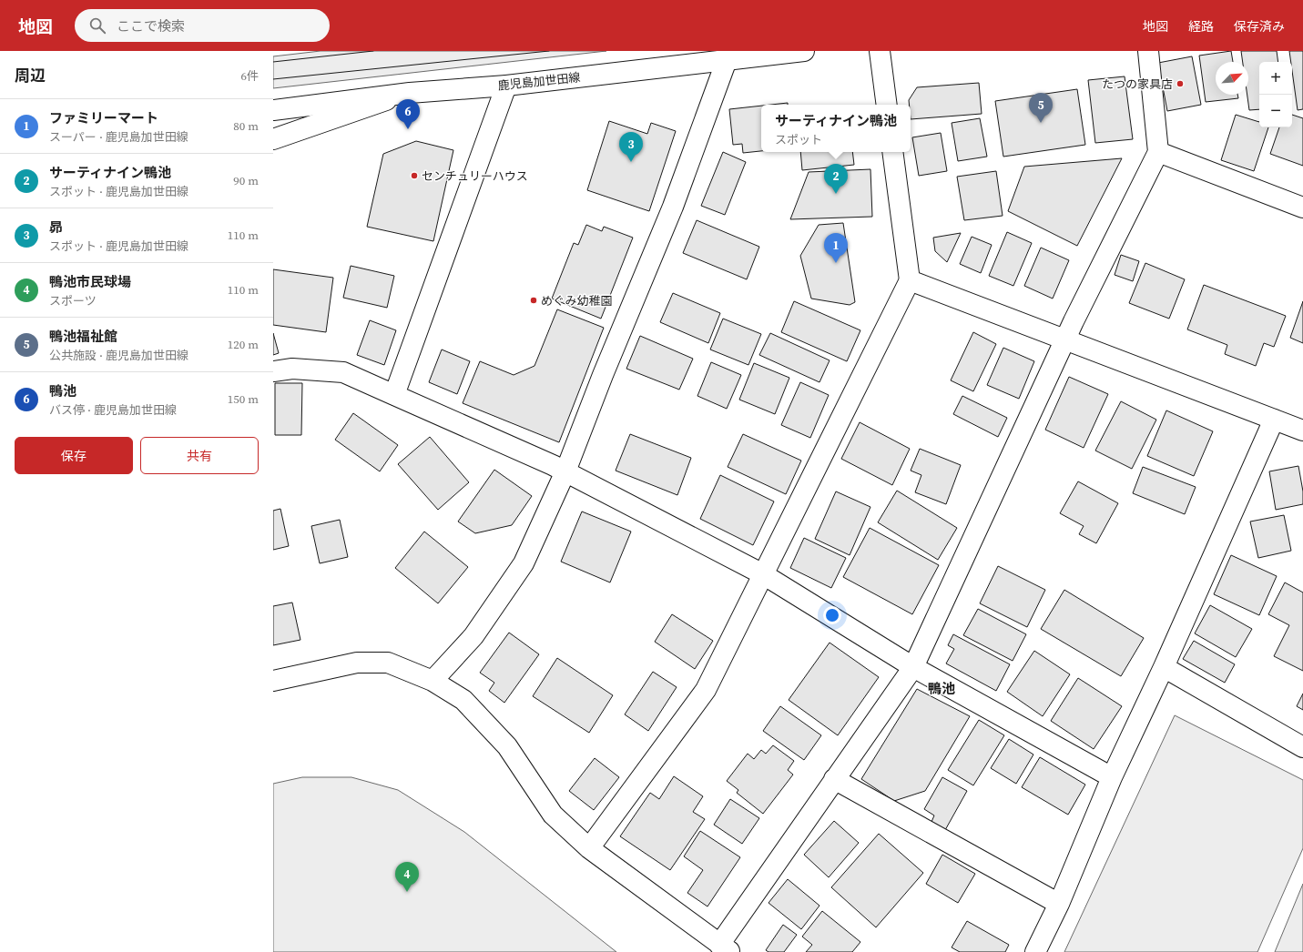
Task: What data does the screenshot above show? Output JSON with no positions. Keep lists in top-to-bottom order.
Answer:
{
  "streets": {
    "street": ["鹿児島加世田線"]
  },
  "districts": ["鴨池"],
  "places": ["たつの家具店", "センチュリーハウス", "めぐみ幼稚園"],
  "north": "top right",
  "page": {
    "header": "地図",
    "search": "ここで検索",
    "nav": ["地図", "経路", "保存済み"],
    "heading": ["周辺", "6件"],
    "map_buttons": ["+", "−"],
    "pins": [
      "5",
      "6",
      "3",
      "2",
      "1",
      "4"
    ],
    "list": [
      {
        "mark": "1",
        "name": "ファミリーマート",
        "note": "スーパー · 鹿児島加世田線",
        "value": "80 m"
      },
      {
        "mark": "2",
        "name": "サーティナイン鴨池",
        "note": "スポット · 鹿児島加世田線",
        "value": "90 m"
      },
      {
        "mark": "3",
        "name": "昴",
        "note": "スポット · 鹿児島加世田線",
        "value": "110 m"
      },
      {
        "mark": "4",
        "name": "鴨池市民球場",
        "note": "スポーツ",
        "value": "110 m"
      },
      {
        "mark": "5",
        "name": "鴨池福祉館",
        "note": "公共施設 · 鹿児島加世田線",
        "value": "120 m"
      },
      {
        "mark": "6",
        "name": "鴨池",
        "note": "バス停 · 鹿児島加世田線",
        "value": "150 m"
      }
    ],
    "popup": ["サーティナイン鴨池", "スポット"],
    "buttons": ["保存", "共有"]
  }
}
